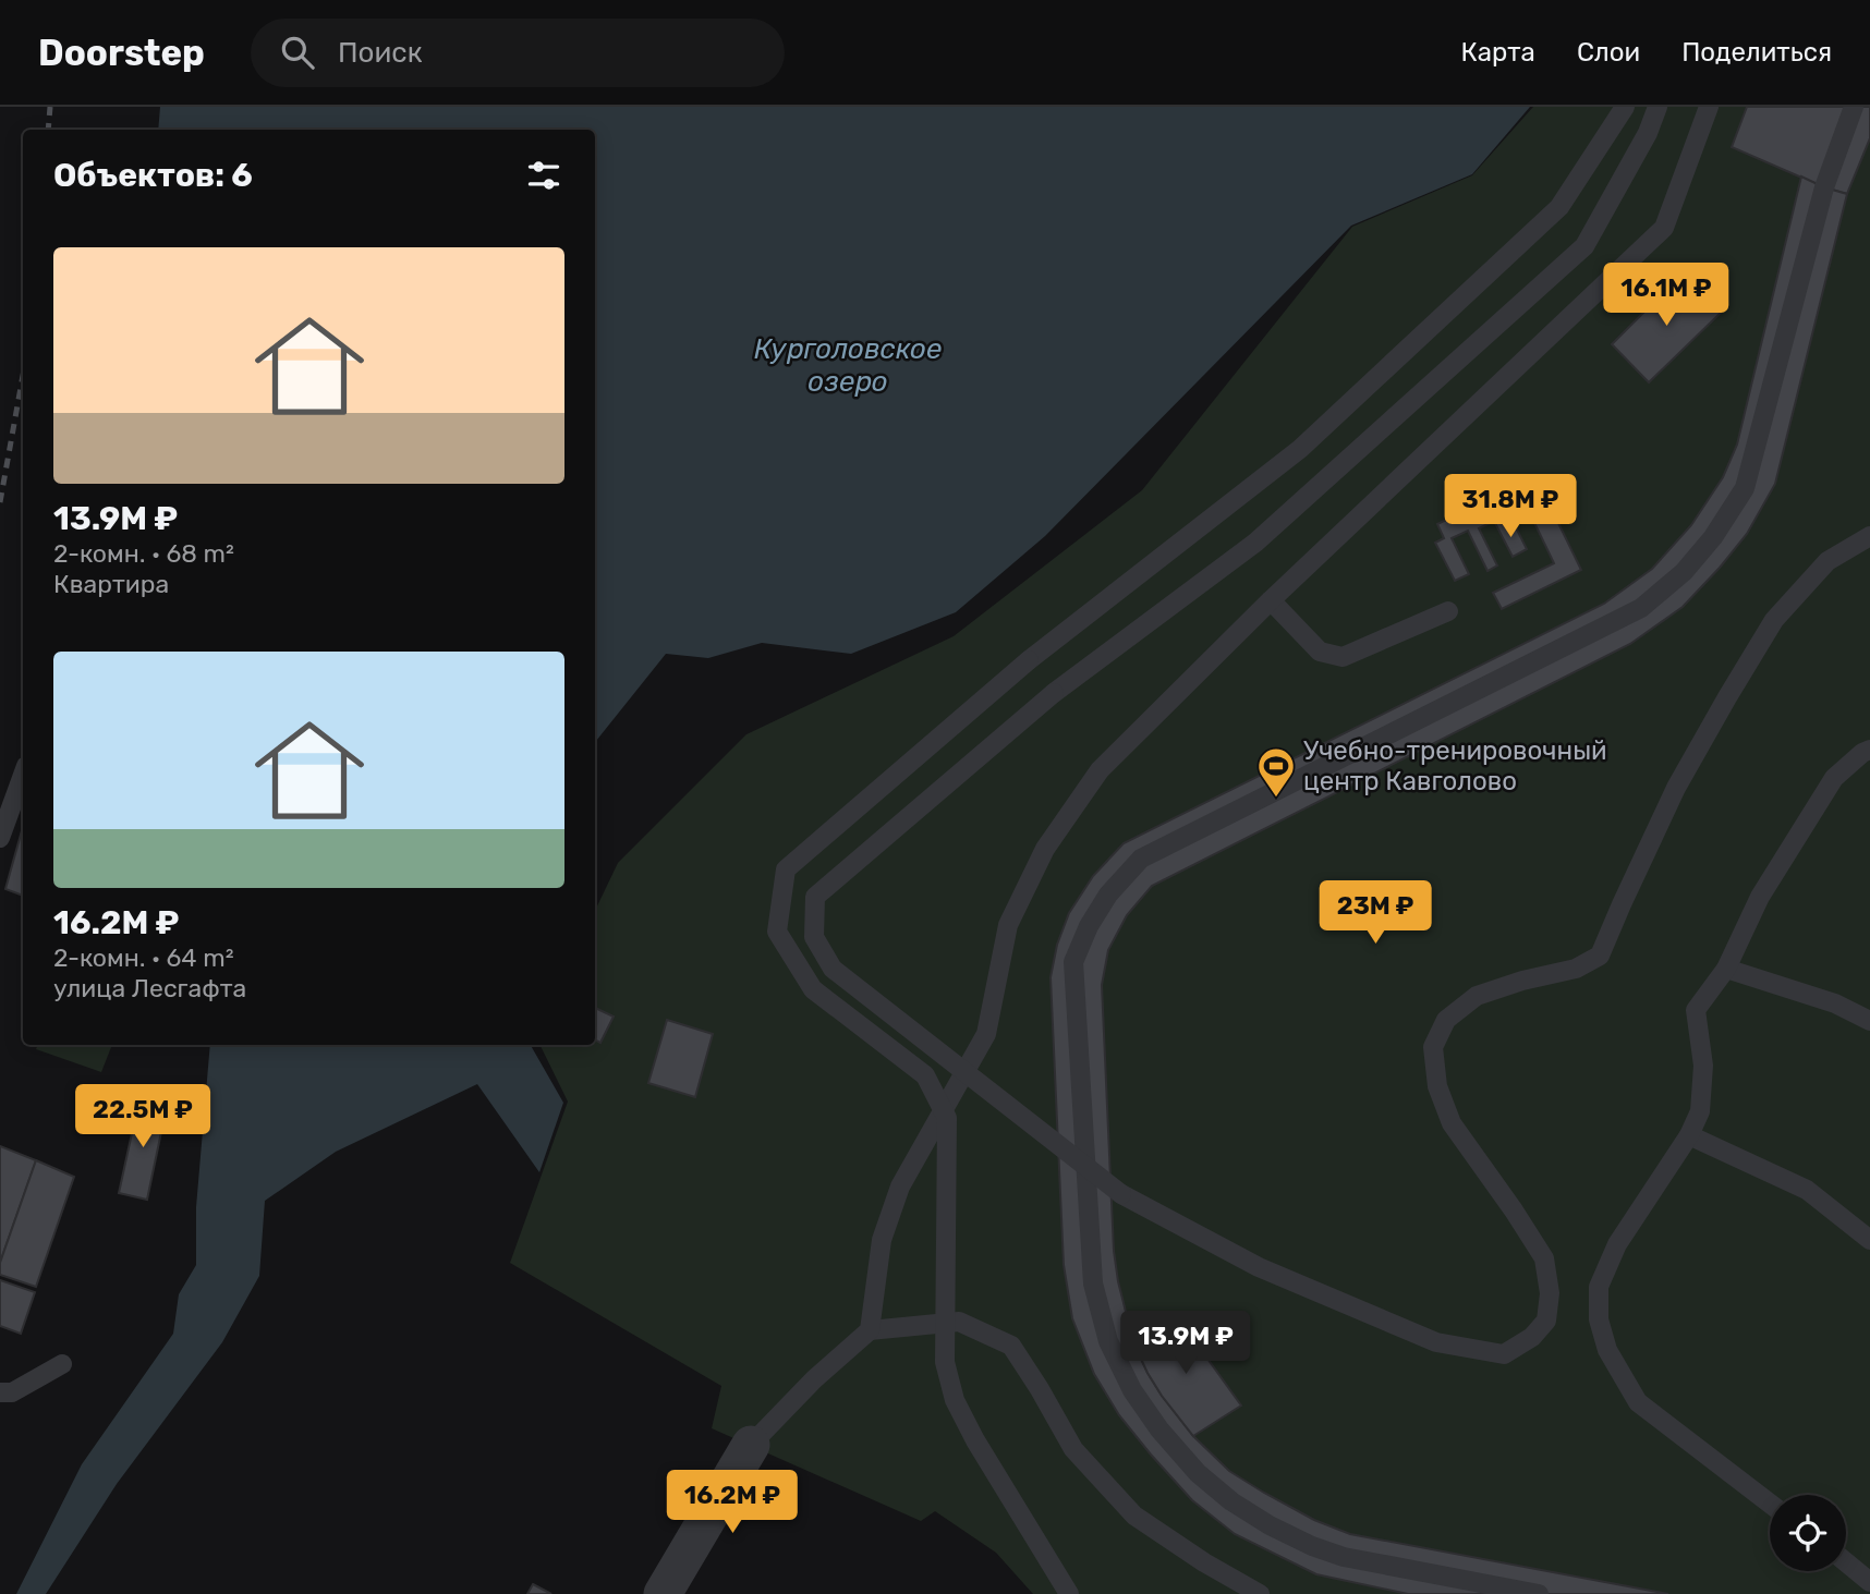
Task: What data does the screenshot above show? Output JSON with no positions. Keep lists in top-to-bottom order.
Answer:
{
  "water": ["Курголовское озеро"],
  "places": {
    "sports": ["Учебно-тренировочный центр Кавголово"]
  },
  "page": {
    "header": "Doorstep",
    "search": "Поиск",
    "nav": ["Карта", "Слои", "Поделиться"],
    "heading": "Объектов: 6",
    "list": [
      {
        "name": "13.9M ₽",
        "note": "2-комн. · 68 m² · Квартира"
      },
      {
        "name": "16.2M ₽",
        "note": "2-комн. · 64 m² · улица Лесгафта"
      }
    ],
    "price": [
      "16.1M ₽",
      "31.8M ₽",
      "23M ₽",
      "22.5M ₽",
      "13.9M ₽",
      "16.2M ₽"
    ]
  }
}
